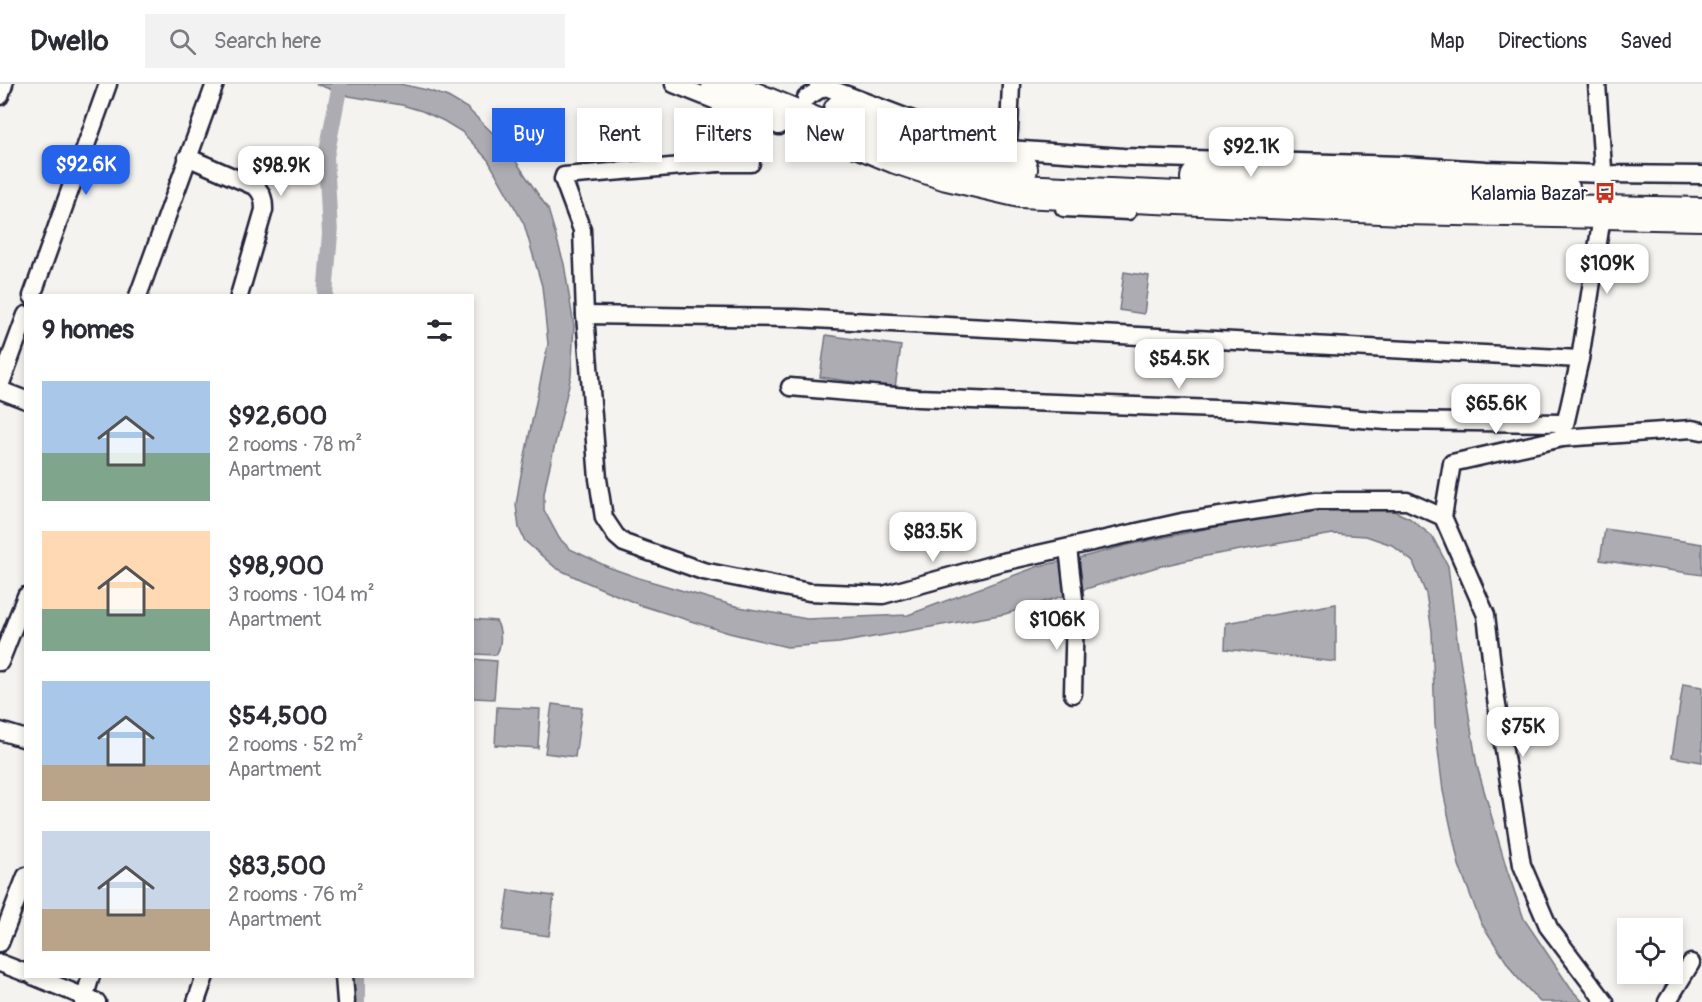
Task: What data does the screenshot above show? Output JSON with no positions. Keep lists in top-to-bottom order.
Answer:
{
  "places": {
    "bus stop": ["Kalamia Bazar"]
  },
  "page": {
    "header": "Dwello",
    "search": "Search here",
    "nav": ["Map", "Directions", "Saved"],
    "chip": [
      "Buy",
      "Rent",
      "Filters",
      "New",
      "Apartment"
    ],
    "price": [
      "$92.1K",
      "$92.6K",
      "$98.9K",
      "$109K",
      "$54.5K",
      "$65.6K",
      "$83.5K",
      "$106K",
      "$75K"
    ],
    "heading": "9 homes",
    "list": [
      {
        "name": "$92,600",
        "note": "2 rooms · 78 m² · Apartment"
      },
      {
        "name": "$98,900",
        "note": "3 rooms · 104 m² · Apartment"
      },
      {
        "name": "$54,500",
        "note": "2 rooms · 52 m² · Apartment"
      },
      {
        "name": "$83,500",
        "note": "2 rooms · 76 m² · Apartment"
      }
    ]
  }
}
